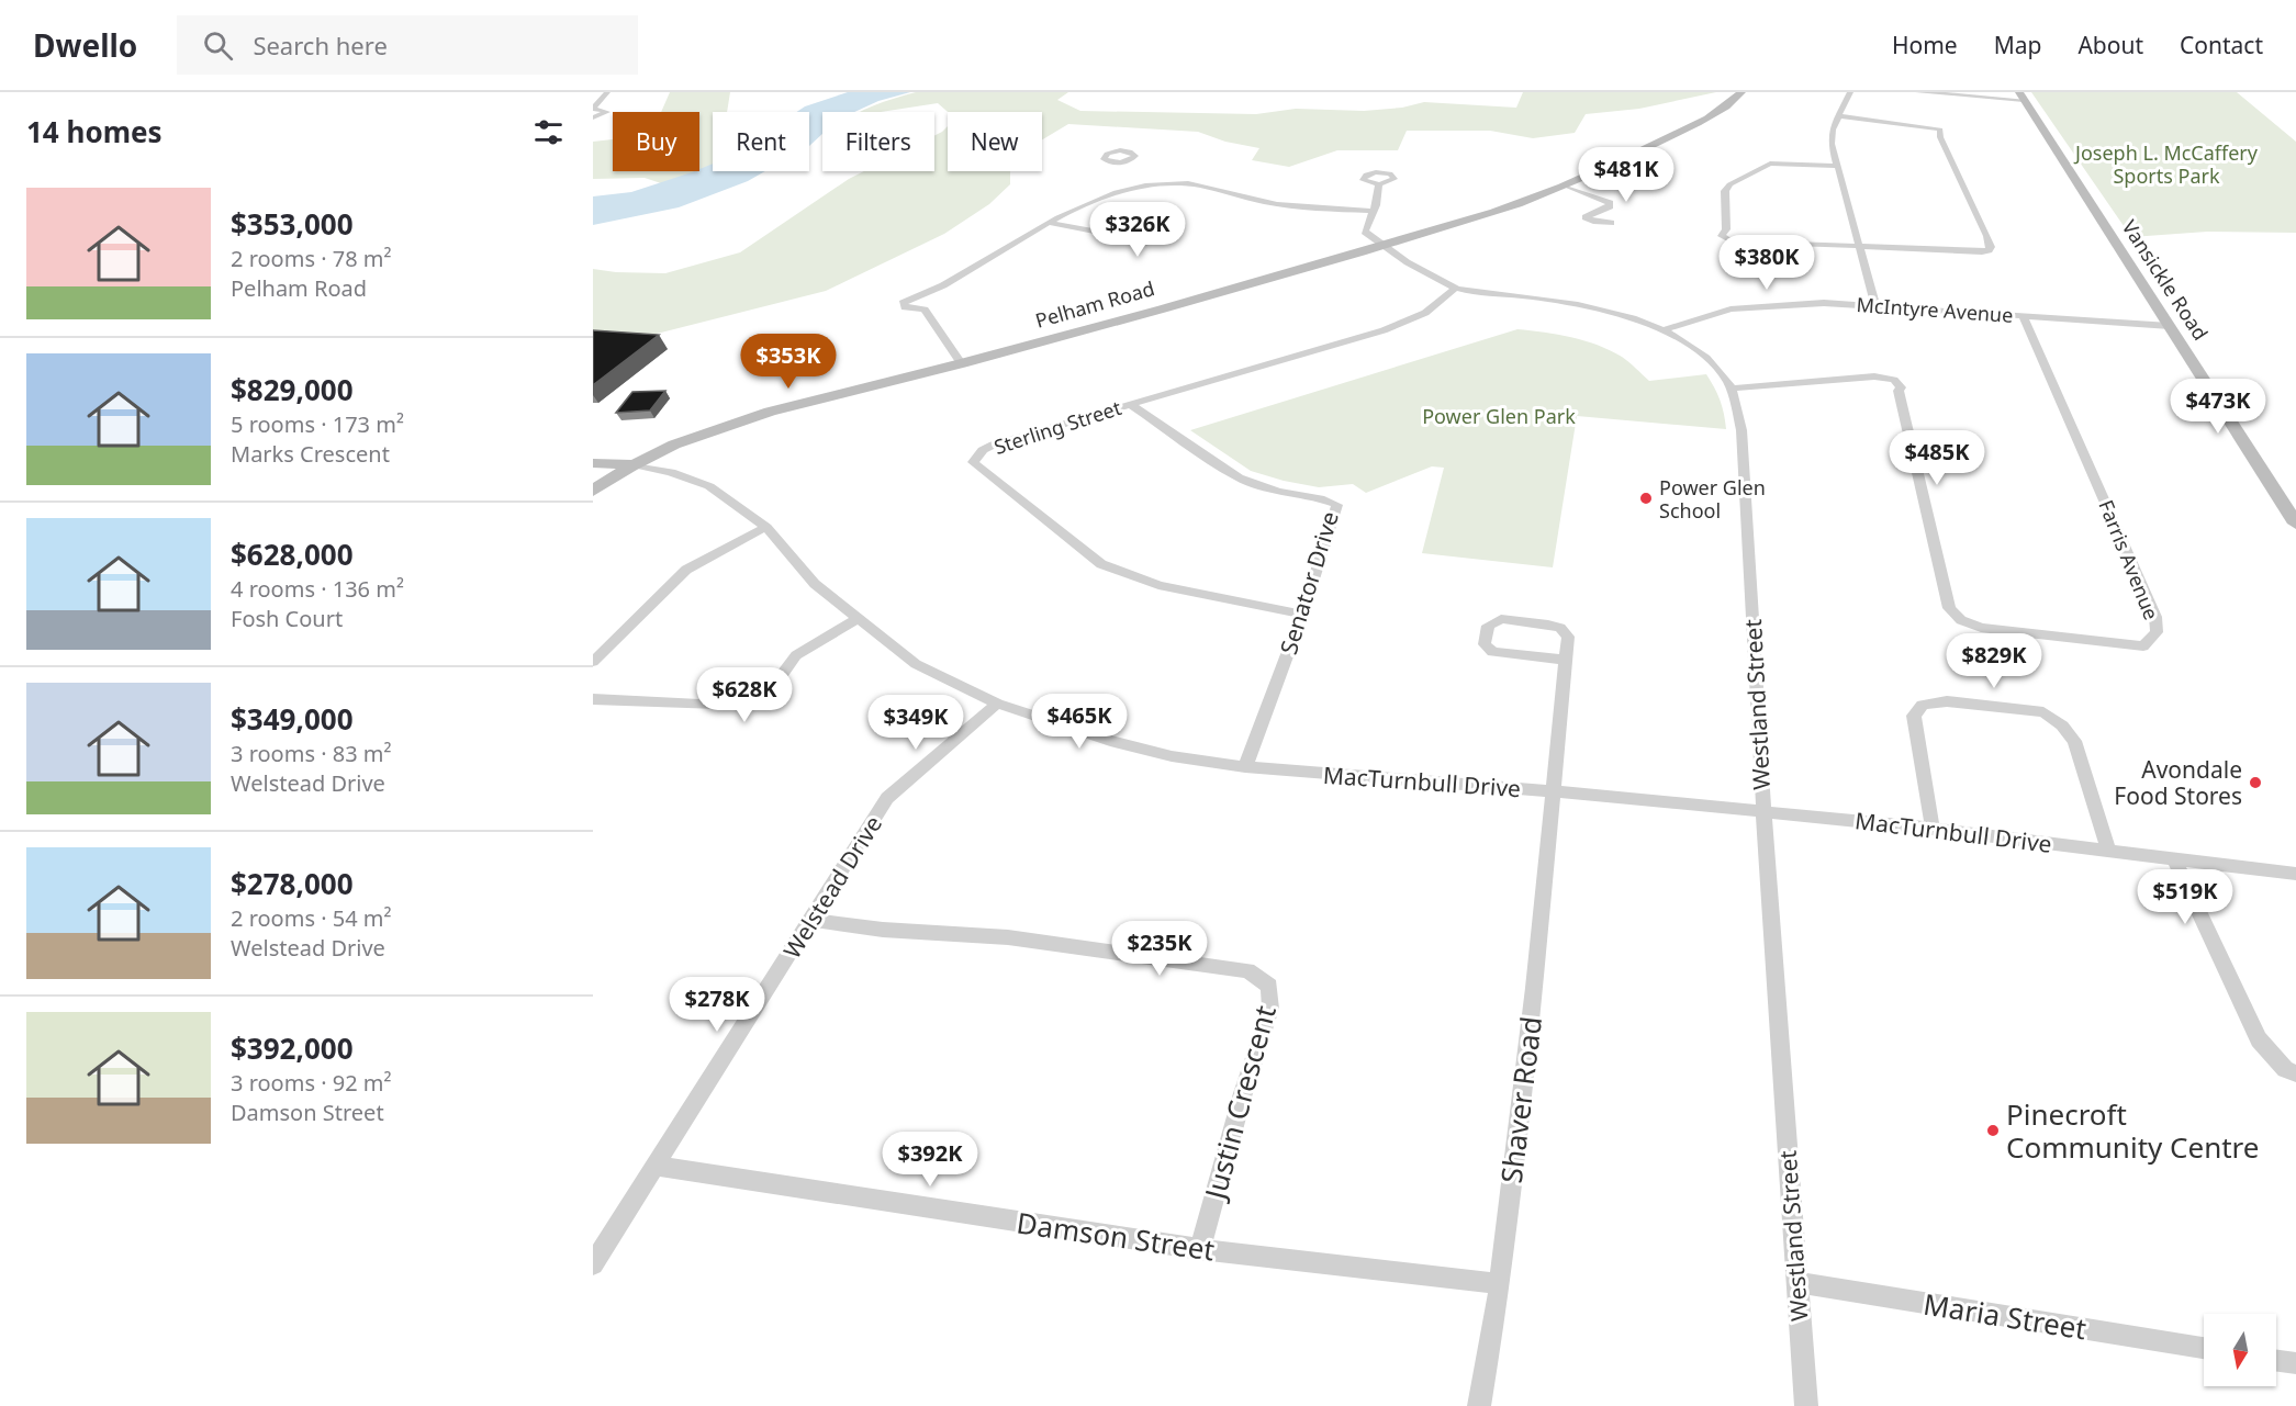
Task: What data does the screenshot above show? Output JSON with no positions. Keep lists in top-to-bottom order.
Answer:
{
  "streets": {
    "main road": ["Vansickle Road", "Pelham Road"],
    "street": [
      "McIntyre Avenue",
      "Sterling Street",
      "Farris Avenue",
      "Senator Drive",
      "Westland Street",
      "MacTurnbull Drive",
      "Welstead Drive",
      "Shaver Road",
      "Justin Crescent",
      "Damson Street",
      "Maria Street"
    ]
  },
  "crossings": [
    ["Vansickle Road", "McIntyre Avenue"],
    ["Pelham Road", "Westland Street"],
    ["Pelham Road", "MacTurnbull Drive"],
    ["McIntyre Avenue", "Farris Avenue"],
    ["McIntyre Avenue", "Westland Street"],
    ["Sterling Street", "Senator Drive"],
    ["Sterling Street", "Westland Street"],
    ["Farris Avenue", "Westland Street"],
    ["Senator Drive", "MacTurnbull Drive"],
    ["Westland Street", "MacTurnbull Drive"],
    ["Westland Street", "Maria Street"],
    ["MacTurnbull Drive", "Welstead Drive"],
    ["MacTurnbull Drive", "Shaver Road"],
    ["Welstead Drive", "Justin Crescent"],
    ["Welstead Drive", "Damson Street"],
    ["Shaver Road", "Damson Street"],
    ["Justin Crescent", "Damson Street"]
  ],
  "parks": ["Joseph L. McCaffery Sports Park", "Power Glen Park"],
  "places": ["Power Glen School", "Avondale Food Stores", "Pinecroft Community Centre"],
  "north": "bottom",
  "page": {
    "header": "Dwello",
    "search": "Search here",
    "nav": [
      "Home",
      "Map",
      "About",
      "Contact"
    ],
    "heading": "14 homes",
    "chip": [
      "Buy",
      "Rent",
      "Filters",
      "New"
    ],
    "price": [
      "$481K",
      "$326K",
      "$380K",
      "$353K",
      "$473K",
      "$485K",
      "$829K",
      "$628K",
      "$465K",
      "$349K",
      "$519K",
      "$235K",
      "$278K",
      "$392K"
    ],
    "list": [
      {
        "name": "$353,000",
        "note": "2 rooms · 78 m² · Pelham Road"
      },
      {
        "name": "$829,000",
        "note": "5 rooms · 173 m² · Marks Crescent"
      },
      {
        "name": "$628,000",
        "note": "4 rooms · 136 m² · Fosh Court"
      },
      {
        "name": "$349,000",
        "note": "3 rooms · 83 m² · Welstead Drive"
      },
      {
        "name": "$278,000",
        "note": "2 rooms · 54 m² · Welstead Drive"
      },
      {
        "name": "$392,000",
        "note": "3 rooms · 92 m² · Damson Street"
      }
    ]
  }
}
